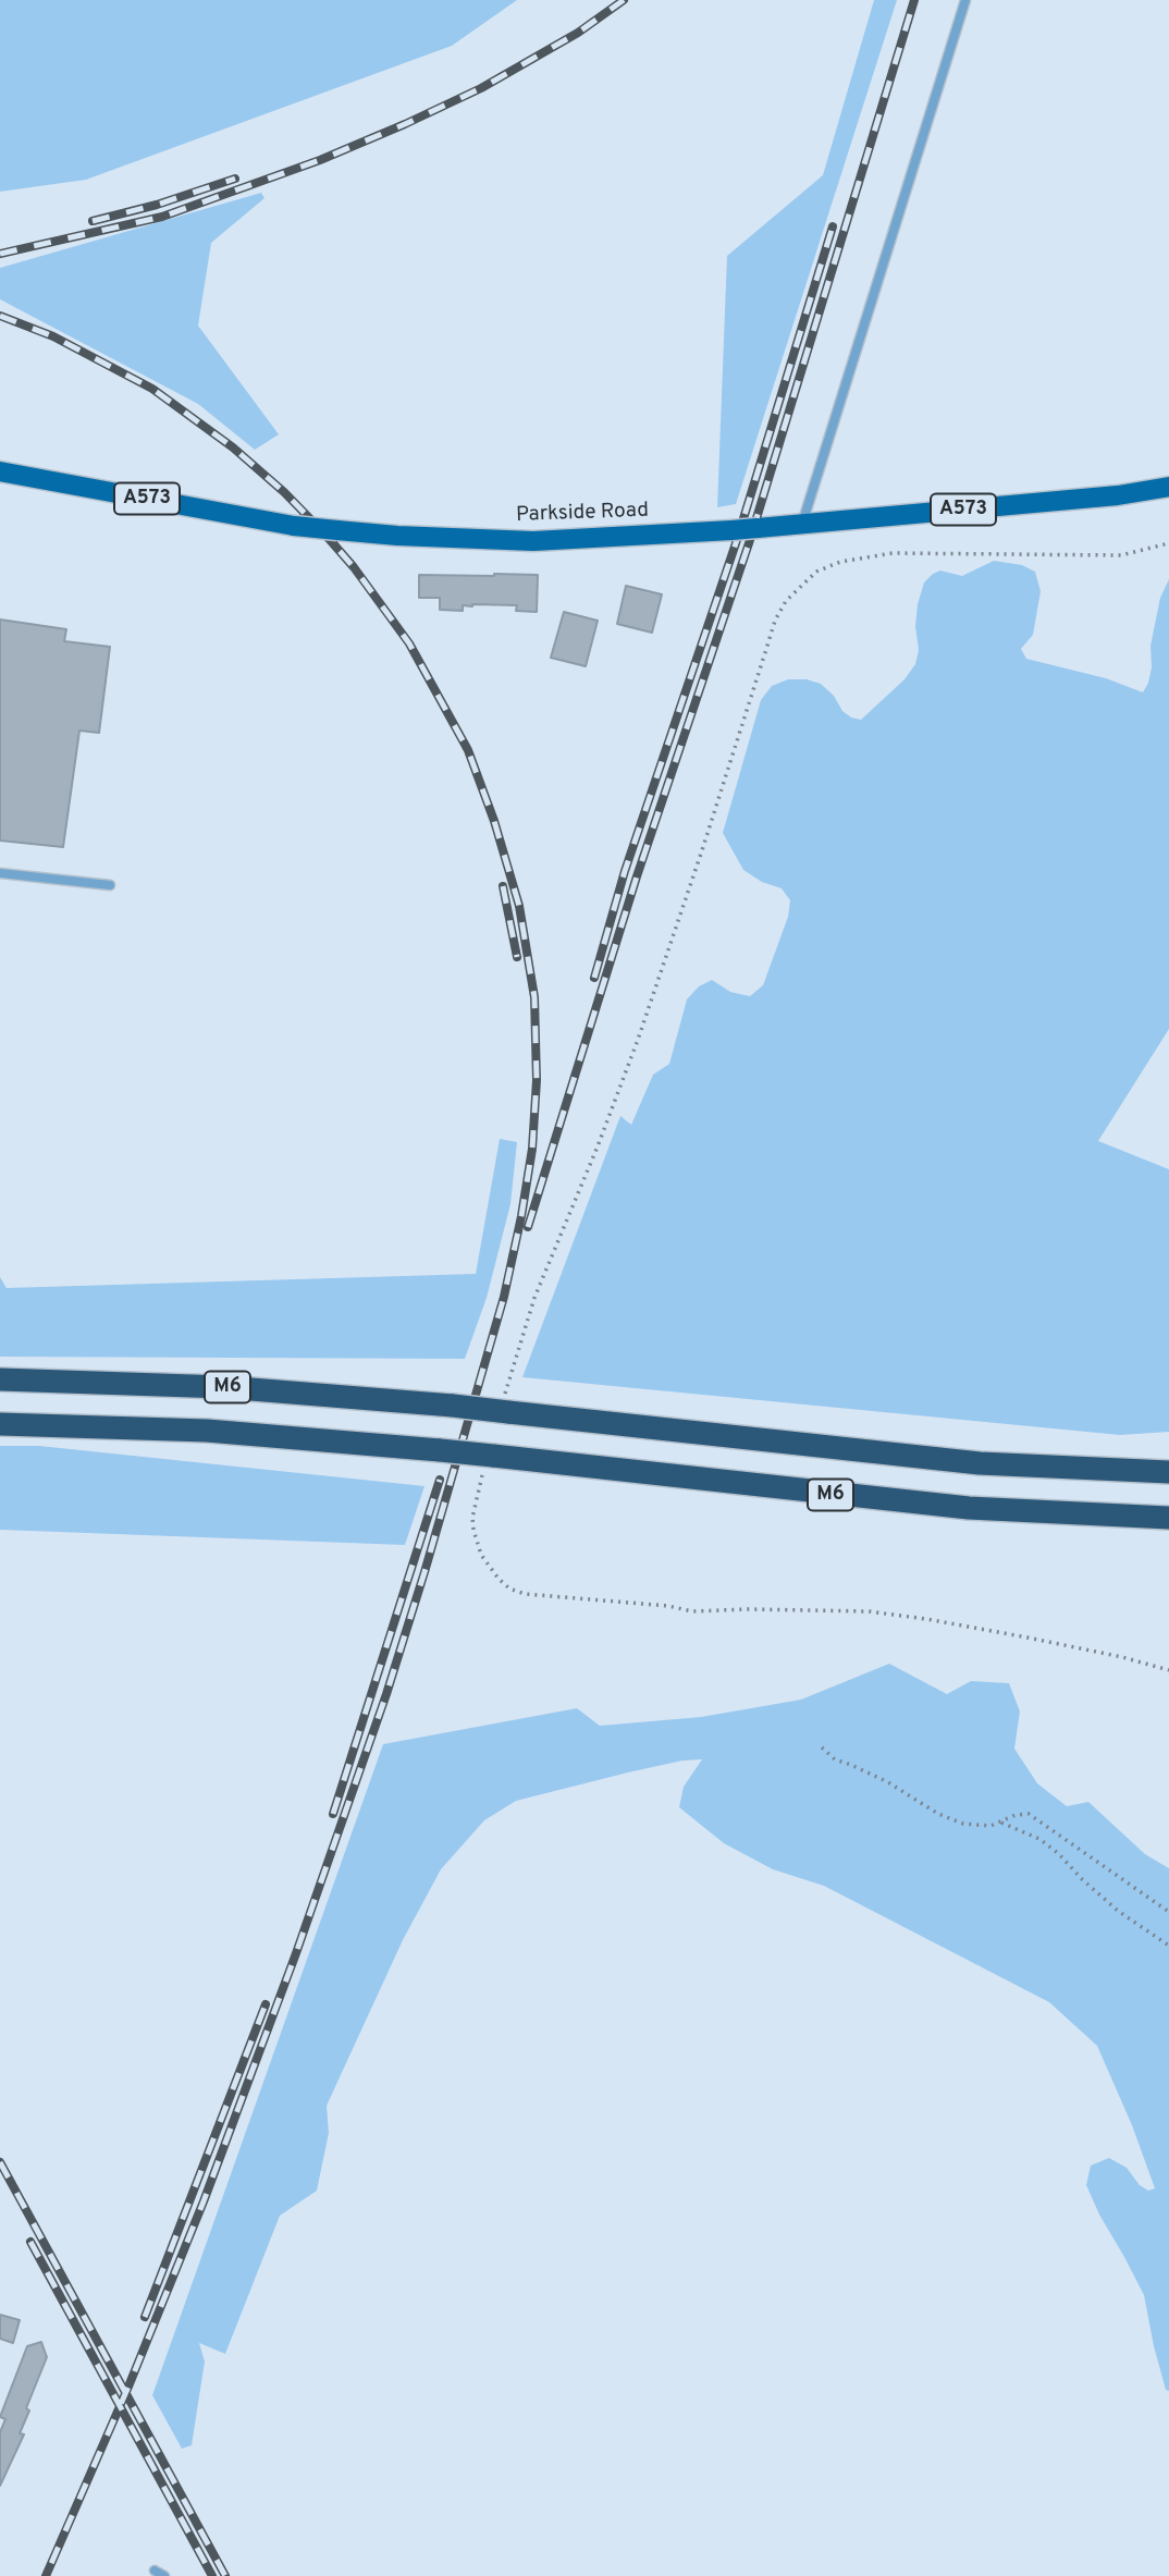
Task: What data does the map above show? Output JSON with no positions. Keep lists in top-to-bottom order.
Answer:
{
  "streets": {
    "highway": ["M6"],
    "main road": ["A573", "Parkside Road"]
  }
}
